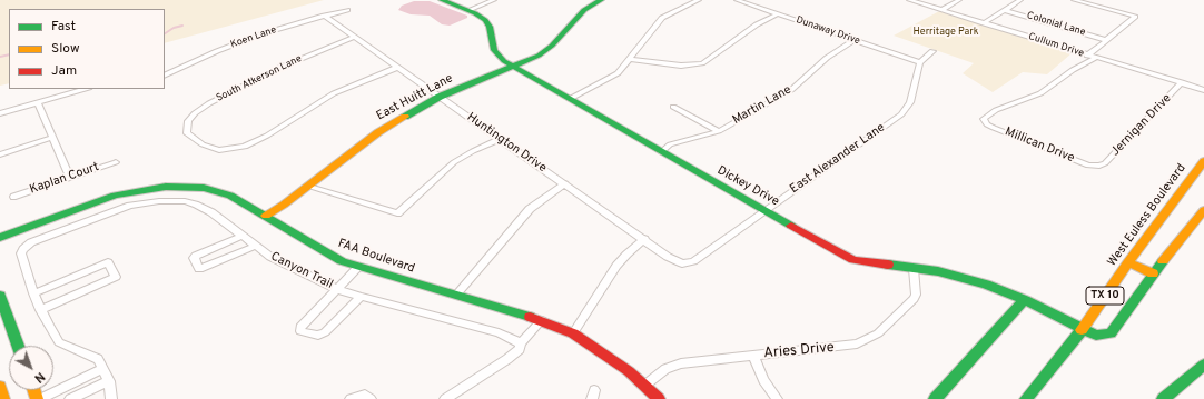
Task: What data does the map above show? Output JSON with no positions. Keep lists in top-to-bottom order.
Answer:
{
  "streets": {
    "main road": [
      "East Huitt Lane",
      "Dickey Drive",
      "West Euless Boulevard",
      "FAA Boulevard",
      "TX 10"
    ],
    "street": [
      "Colonial Lane",
      "Dunaway Drive",
      "Koen Lane",
      "Cullum Drive",
      "South Atkerson Lane",
      "Martin Lane",
      "Jernigan Drive",
      "Huntington Drive",
      "Millican Drive",
      "East Alexander Lane",
      "Kaplan Court",
      "Canyon Trail",
      "Aries Drive"
    ]
  },
  "crossings": [
    ["Dunaway Drive", "Martin Lane"],
    ["Dunaway Drive", "East Alexander Lane"],
    ["Koen Lane", "Huntington Drive"],
    ["Cullum Drive", "Jernigan Drive"],
    ["Cullum Drive", "Millican Drive"],
    ["South Atkerson Lane", "Huntington Drive"],
    ["East Huitt Lane", "Huntington Drive"],
    ["East Huitt Lane", "Dickey Drive"],
    ["East Huitt Lane", "FAA Boulevard"],
    ["Martin Lane", "Dickey Drive"],
    ["Jernigan Drive", "Millican Drive"],
    ["Huntington Drive", "East Alexander Lane"],
    ["East Alexander Lane", "Dickey Drive"],
    ["Dickey Drive", "West Euless Boulevard"],
    ["Dickey Drive", "Aries Drive"],
    ["FAA Boulevard", "Aries Drive"]
  ],
  "parks": ["Herritage Park"],
  "legend": ["Fast", "Slow", "Jam"],
  "north": "bottom right"
}
